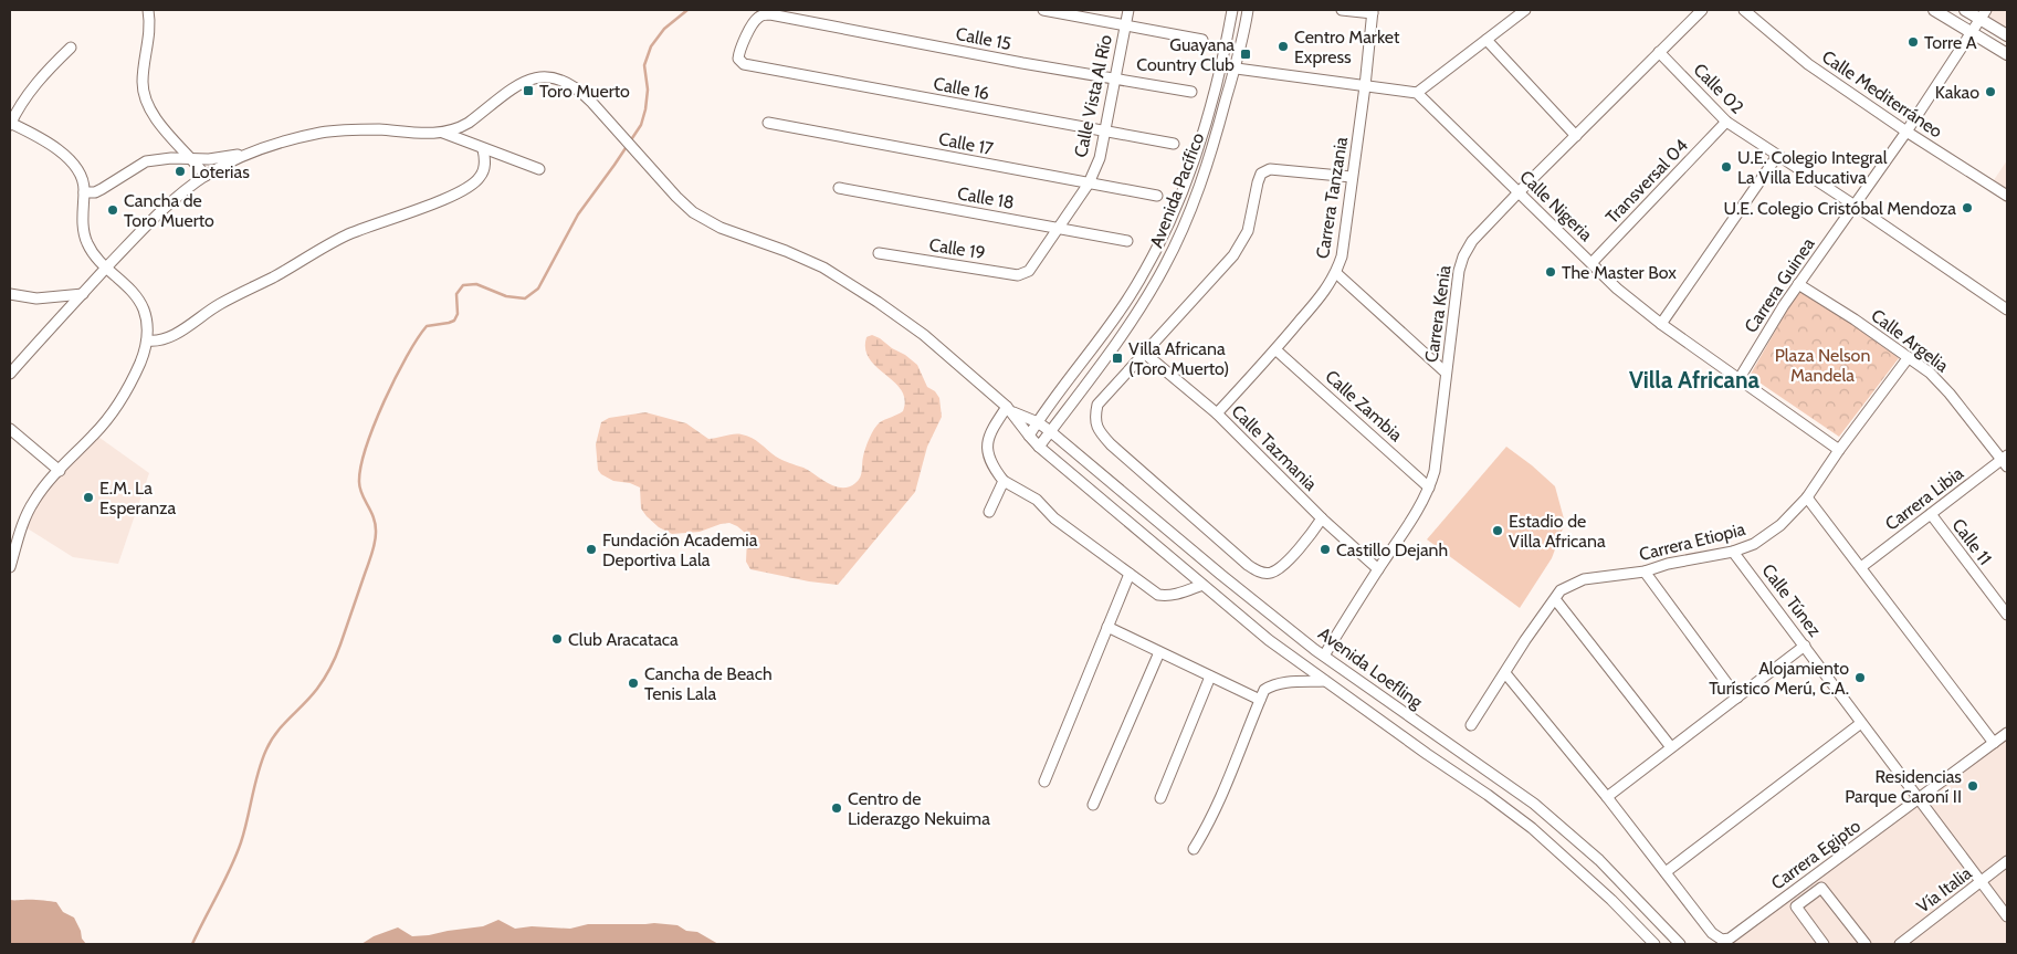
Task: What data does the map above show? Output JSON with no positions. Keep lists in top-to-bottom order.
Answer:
{
  "streets": {
    "street": [
      "Calle 15",
      "Calle 16",
      "Calle 02",
      "Calle Mediterráneo",
      "Calle Vista Al Río",
      "Calle 17",
      "Transversal 04",
      "Avenida Pacífico",
      "Calle 18",
      "Carrera Tanzania",
      "Calle Nigeria",
      "Calle 19",
      "Carrera Guinea",
      "Carrera Kenia",
      "Calle Argelia",
      "Calle Zambia",
      "Calle Tazmania",
      "Carrera Libia",
      "Carrera Etiopia",
      "Calle 11",
      "Calle Túnez",
      "Avenida Loefling",
      "Carrera Egipto",
      "Vía Italia"
    ]
  },
  "crossings": [
    ["Calle 15", "Calle 16"],
    ["Calle 15", "Calle Vista Al Río"],
    ["Calle 16", "Calle Vista Al Río"],
    ["Calle 02", "Transversal 04"],
    ["Calle 02", "Carrera Guinea"],
    ["Calle 02", "Carrera Kenia"],
    ["Calle Mediterráneo", "Carrera Guinea"],
    ["Calle Vista Al Río", "Calle 17"],
    ["Calle Vista Al Río", "Calle 18"],
    ["Calle Vista Al Río", "Calle 19"],
    ["Transversal 04", "Calle Nigeria"],
    ["Avenida Pacífico", "Avenida Loefling"],
    ["Carrera Tanzania", "Calle Zambia"],
    ["Carrera Tanzania", "Calle Tazmania"],
    ["Calle Nigeria", "Carrera Guinea"],
    ["Calle Nigeria", "Carrera Kenia"],
    ["Calle Nigeria", "Carrera Etiopia"],
    ["Carrera Guinea", "Calle Argelia"],
    ["Carrera Kenia", "Calle Zambia"],
    ["Carrera Kenia", "Calle Tazmania"],
    ["Carrera Kenia", "Avenida Loefling"],
    ["Calle Argelia", "Carrera Libia"],
    ["Calle Argelia", "Carrera Etiopia"],
    ["Carrera Libia", "Calle 11"],
    ["Carrera Etiopia", "Calle Túnez"],
    ["Calle Túnez", "Carrera Egipto"],
    ["Calle Túnez", "Vía Italia"]
  ],
  "districts": ["Villa Africana"],
  "parks": ["Plaza Nelson Mandela"],
  "places": {
    "other": [
      "Torre A",
      "Centro Market Express",
      "Kakao",
      "U.E. Colegio Integral La Villa Educativa",
      "Loterias",
      "U.E. Colegio Cristóbal Mendoza",
      "Cancha de Toro Muerto",
      "The Master Box",
      "E.M. La Esperanza",
      "Estadio de Villa Africana",
      "Fundación Academia Deportiva Lala",
      "Castillo Dejanh",
      "Club Aracataca",
      "Alojamiento Turístico Merú, C.A.",
      "Cancha de Beach Tenis Lala",
      "Residencias Parque Caroní II",
      "Centro de Liderazgo Nekuima"
    ],
    "transit": ["Guayana Country Club", "Toro Muerto", "Villa Africana (Toro Muerto)"]
  }
}
